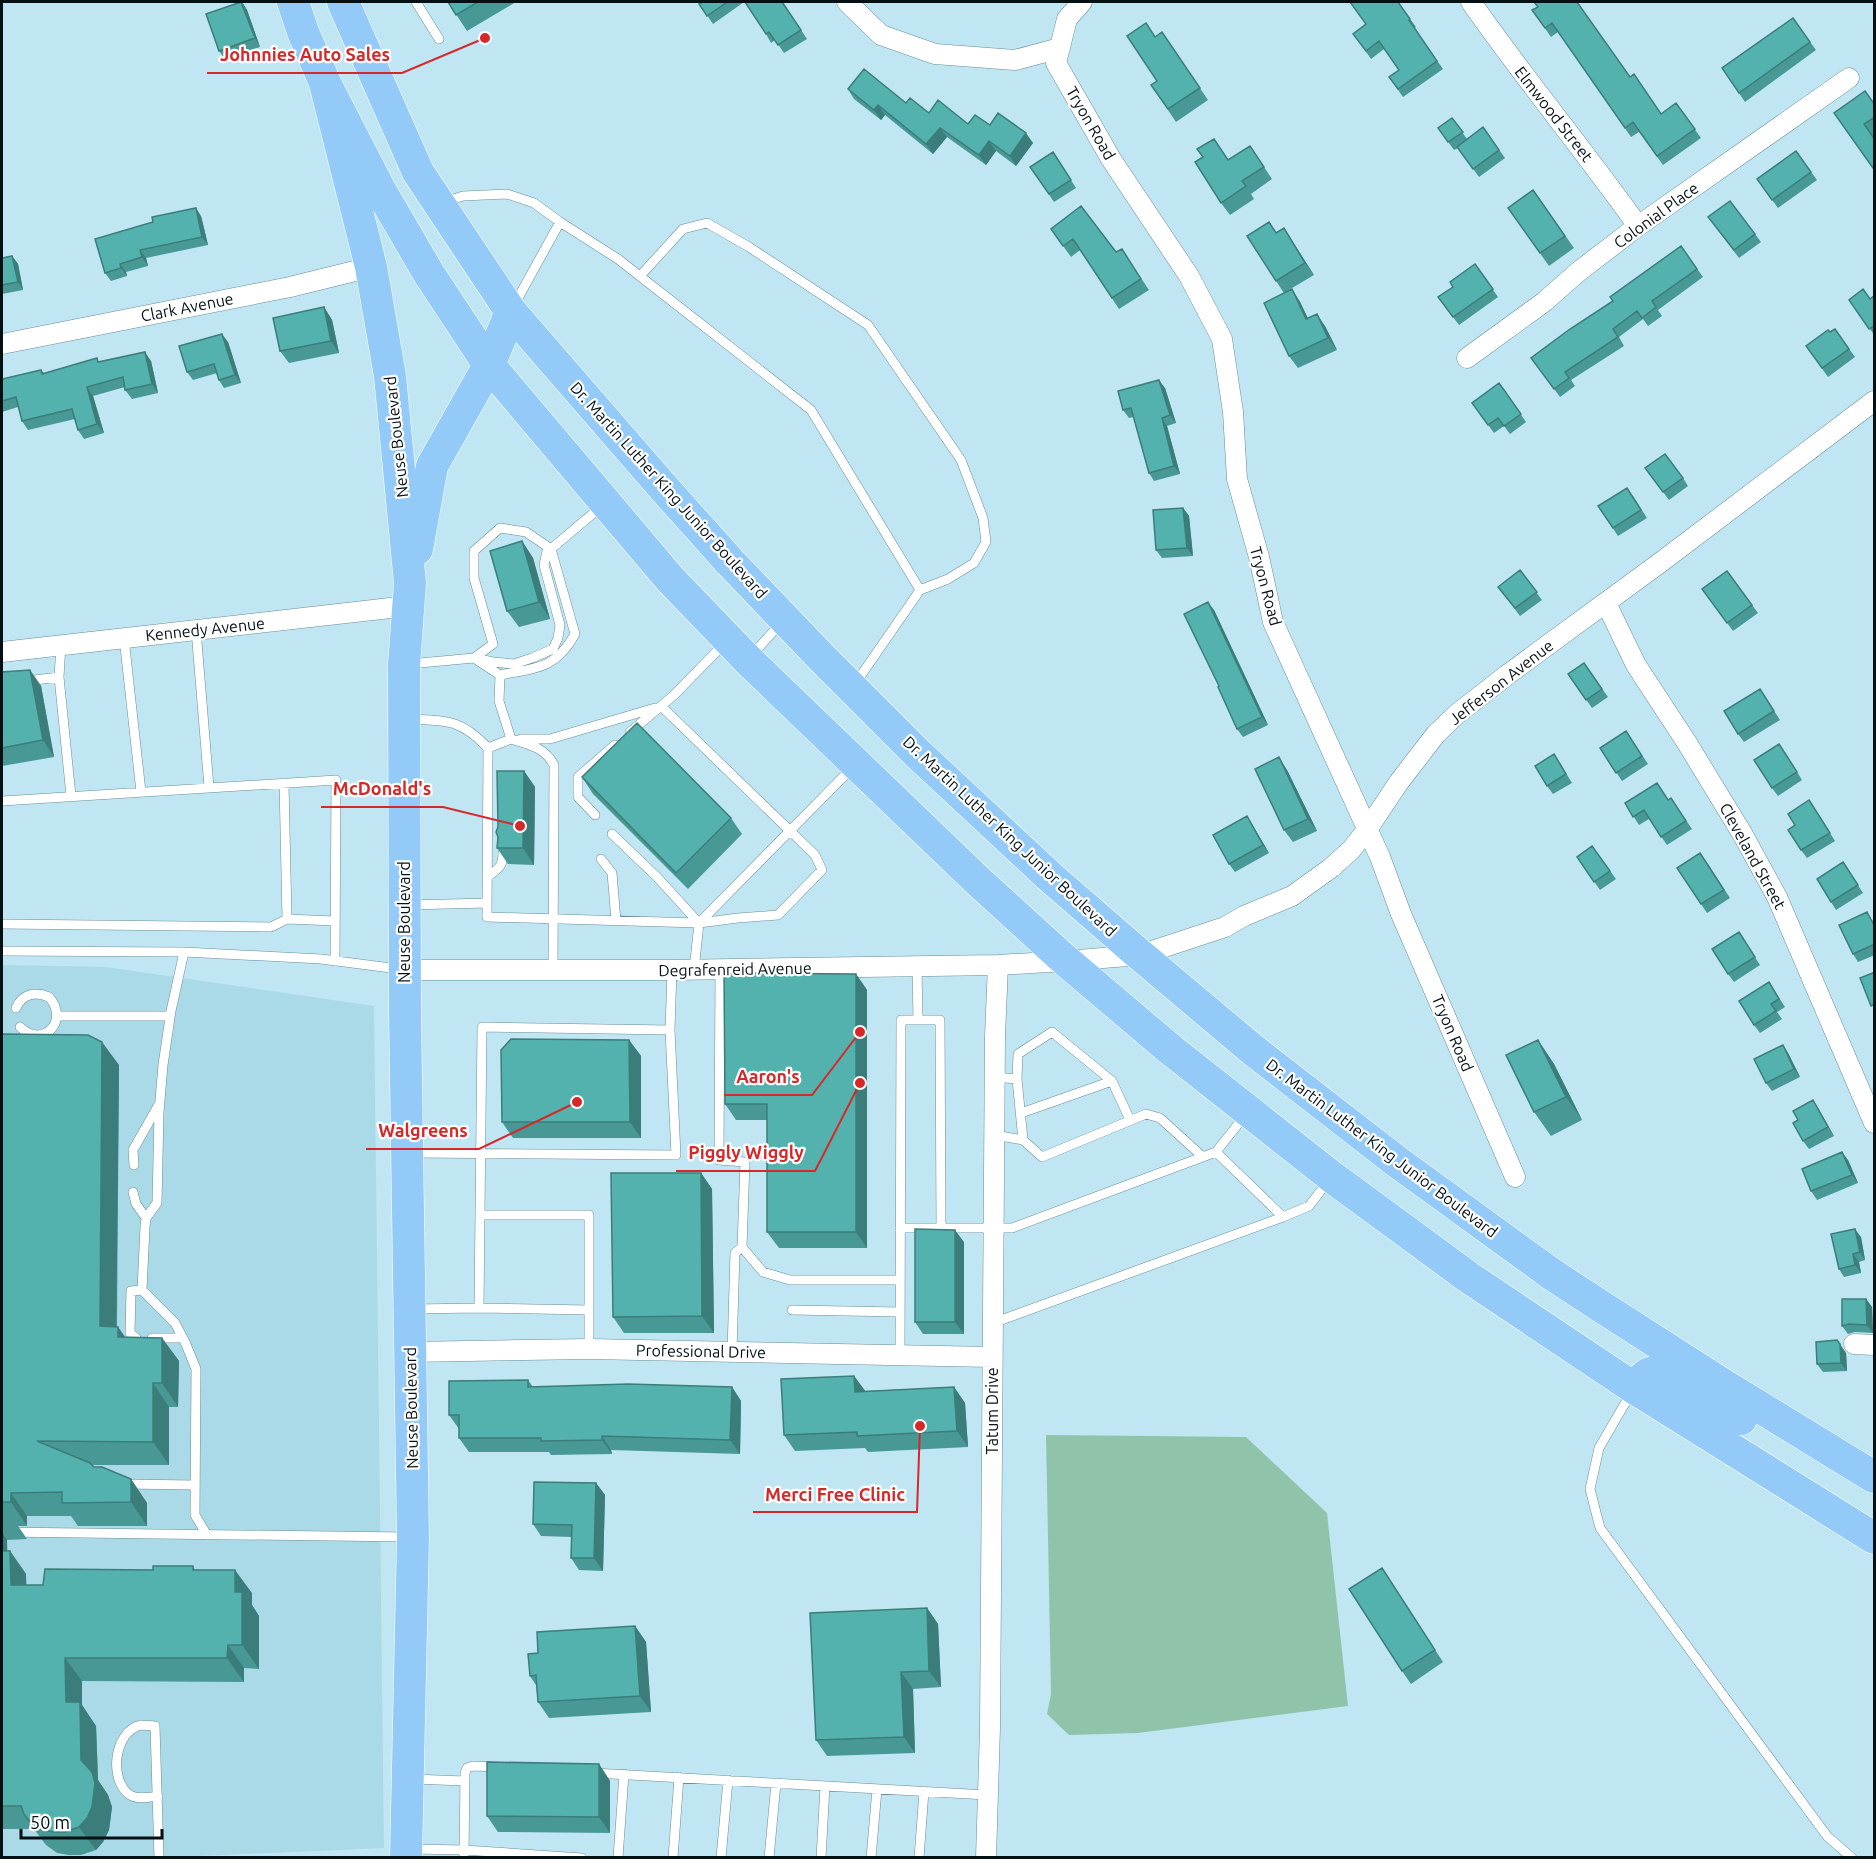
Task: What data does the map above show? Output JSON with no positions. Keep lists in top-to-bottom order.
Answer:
{
  "streets": {
    "main road": ["Neuse Boulevard", "Dr. Martin Luther King Junior Boulevard"],
    "street": [
      "Elmwood Street",
      "Tryon Road",
      "Colonial Place",
      "Clark Avenue",
      "Kennedy Avenue",
      "Jefferson Avenue",
      "Cleveland Street",
      "Degrafenreid Avenue",
      "Professional Drive",
      "Tatum Drive"
    ]
  },
  "crossings": [
    ["Elmwood Street", "Colonial Place"],
    ["Tryon Road", "Jefferson Avenue"],
    ["Clark Avenue", "Neuse Boulevard"],
    ["Neuse Boulevard", "Kennedy Avenue"],
    ["Neuse Boulevard", "Degrafenreid Avenue"],
    ["Neuse Boulevard", "Professional Drive"],
    ["Dr. Martin Luther King Junior Boulevard", "Jefferson Avenue"],
    ["Jefferson Avenue", "Cleveland Street"],
    ["Jefferson Avenue", "Degrafenreid Avenue"],
    ["Degrafenreid Avenue", "Tatum Drive"],
    ["Professional Drive", "Tatum Drive"]
  ],
  "places": [
    "Johnnies Auto Sales",
    "McDonald's",
    "Aaron's",
    "Piggly Wiggly",
    "Walgreens",
    "Merci Free Clinic"
  ],
  "scale_bar": "50 m"
}
